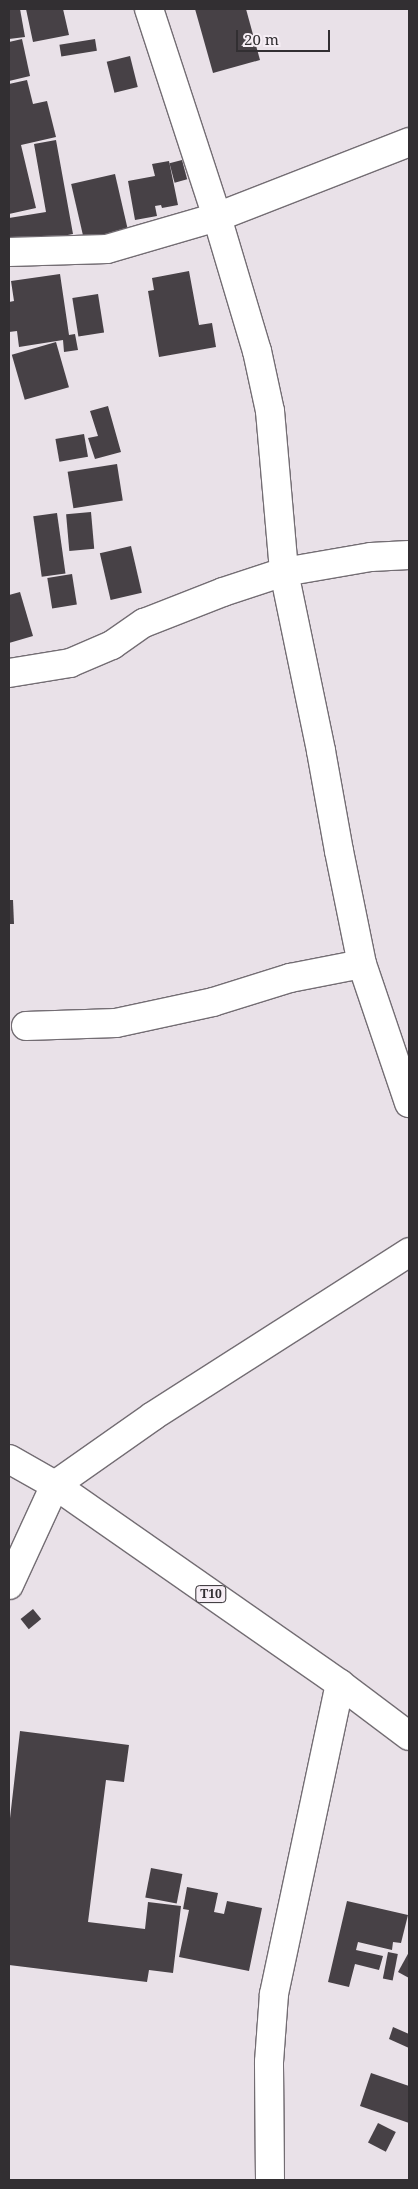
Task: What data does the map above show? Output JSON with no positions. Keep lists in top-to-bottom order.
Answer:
{
  "streets": {
    "main road": ["T10"]
  },
  "scale_bar": "20 m"
}
